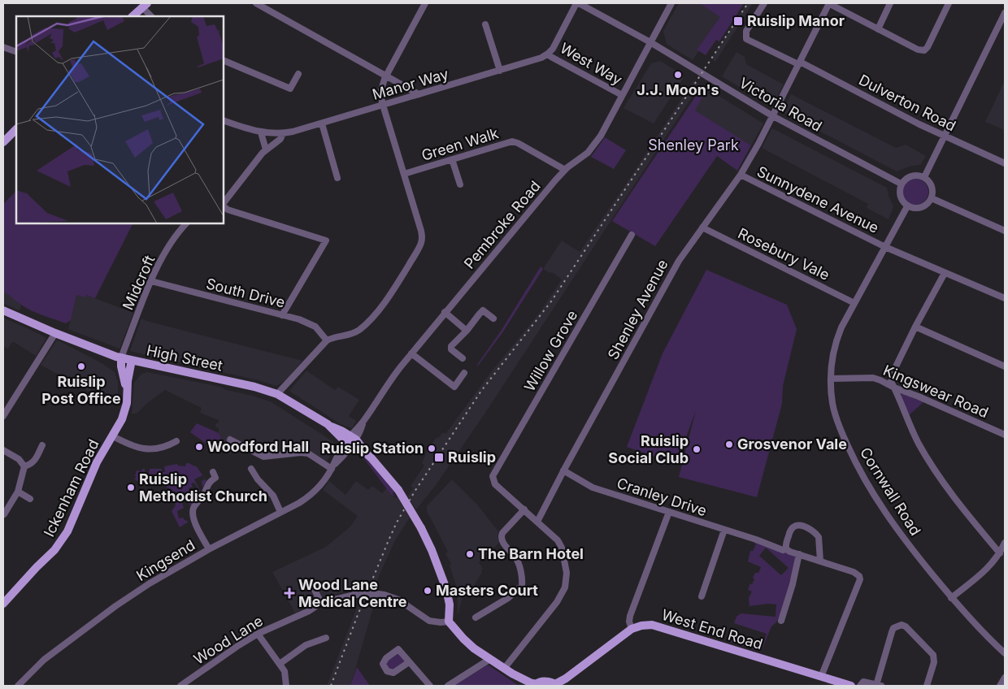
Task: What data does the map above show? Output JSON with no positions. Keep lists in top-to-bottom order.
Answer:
{
  "streets": {
    "main road": ["High Street", "Ickenham Road", "West End Road"],
    "street": [
      "West Way",
      "Manor Way",
      "Dulverton Road",
      "Victoria Road",
      "Green Walk",
      "Sunnydene Avenue",
      "Pembroke Road",
      "Rosebury Vale",
      "Midcroft",
      "South Drive",
      "Shenley Avenue",
      "Willow Grove",
      "Kingswear Road",
      "Cornwall Road",
      "Cranley Drive",
      "Kingsend",
      "Wood Lane"
    ]
  },
  "crossings": [
    ["West Way", "Manor Way"],
    ["West Way", "Pembroke Road"],
    ["Dulverton Road", "Shenley Avenue"],
    ["Victoria Road", "Pembroke Road"],
    ["Victoria Road", "Shenley Avenue"],
    ["Victoria Road", "Cornwall Road"],
    ["Green Walk", "Pembroke Road"],
    ["Sunnydene Avenue", "Shenley Avenue"],
    ["Sunnydene Avenue", "Cornwall Road"],
    ["Pembroke Road", "High Street"],
    ["Pembroke Road", "Kingsend"],
    ["Rosebury Vale", "Shenley Avenue"],
    ["Rosebury Vale", "Cornwall Road"],
    ["Midcroft", "South Drive"],
    ["Midcroft", "High Street"],
    ["Midcroft", "Ickenham Road"],
    ["Shenley Avenue", "Cranley Drive"],
    ["High Street", "Ickenham Road"],
    ["High Street", "Kingsend"],
    ["Kingswear Road", "Cornwall Road"],
    ["Cranley Drive", "West End Road"],
    ["West End Road", "Wood Lane"]
  ],
  "parks": ["Shenley Park"],
  "places": {
    "transit": ["Ruislip Manor", "Ruislip"],
    "other": [
      "J.J. Moon's",
      "Ruislip Post Office",
      "Grosvenor Vale",
      "Woodford Hall",
      "Ruislip Station",
      "Ruislip Social Club",
      "Ruislip Methodist Church",
      "The Barn Hotel",
      "Masters Court"
    ],
    "health": ["Wood Lane Medical Centre"]
  }
}
